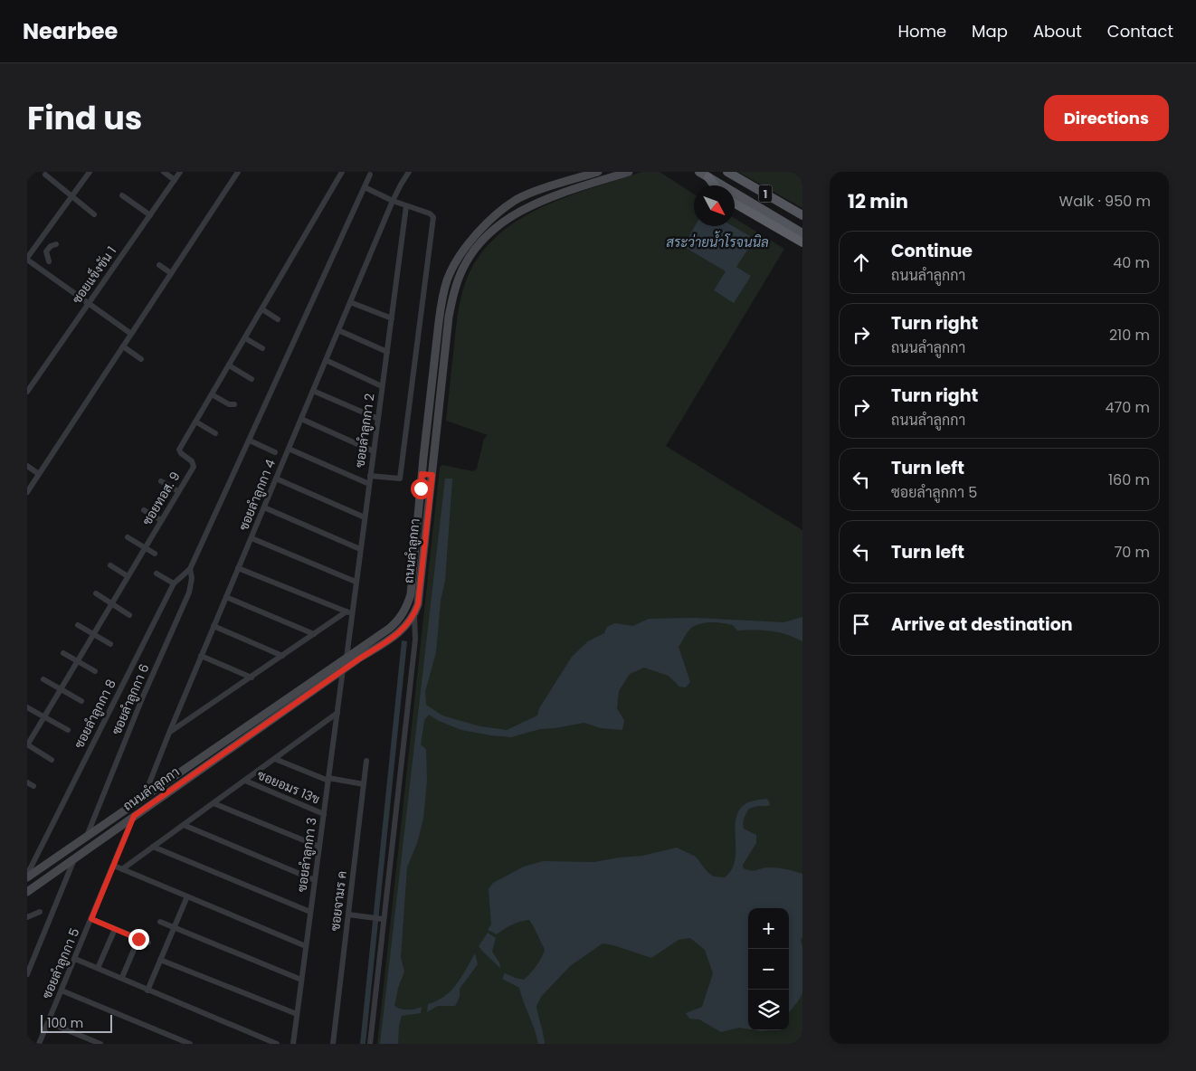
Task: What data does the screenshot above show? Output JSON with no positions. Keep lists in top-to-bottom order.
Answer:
{
  "streets": {
    "main road": ["1", "ถนนลำลูกกา"],
    "street": [
      "ซอยแข็งขัน 1",
      "ซอยลำลูกกา 2",
      "ซอยลำลูกกา 4",
      "ซอยทอส. 9",
      "ซอยลำลูกกา 6",
      "ซอยลำลูกกา 8",
      "ซอยอมร 13ข",
      "ซอยลำลูกกา 3",
      "ซอยจามร ค",
      "ซอยลำลูกกา 5"
    ]
  },
  "crossings": [
    ["ซอยลำลูกกา 2", "ถนนลำลูกกา"],
    ["ซอยลำลูกกา 4", "ถนนลำลูกกา"],
    ["ถนนลำลูกกา", "ซอยลำลูกกา 6"],
    ["ถนนลำลูกกา", "ซอยลำลูกกา 8"],
    ["ถนนลำลูกกา", "ซอยลำลูกกา 3"],
    ["ถนนลำลูกกา", "ซอยลำลูกกา 5"],
    ["ซอยลำลูกกา 6", "ซอยลำลูกกา 8"],
    ["ซอยอมร 13ข", "ซอยลำลูกกา 3"]
  ],
  "water": ["สระว่ายน้ำโรจนนิล"],
  "scale_bar": "100 m",
  "north": "bottom right",
  "page": {
    "header": "Nearbee",
    "nav": [
      "Home",
      "Map",
      "About",
      "Contact"
    ],
    "title": "Find us",
    "buttons": "Directions",
    "heading": ["12 min", "Walk · 950 m"],
    "list": [
      ["Continue", "ถนนลำลูกกา", "40 m"],
      ["Turn right", "ถนนลำลูกกา", "210 m"],
      ["Turn right", "ถนนลำลูกกา", "470 m"],
      ["Turn left", "ซอยลำลูกกา 5", "160 m"],
      ["Turn left", "70 m"],
      "Arrive at destination"
    ],
    "map_buttons": ["+", "−"],
    "scale": "100 m"
  }
}
